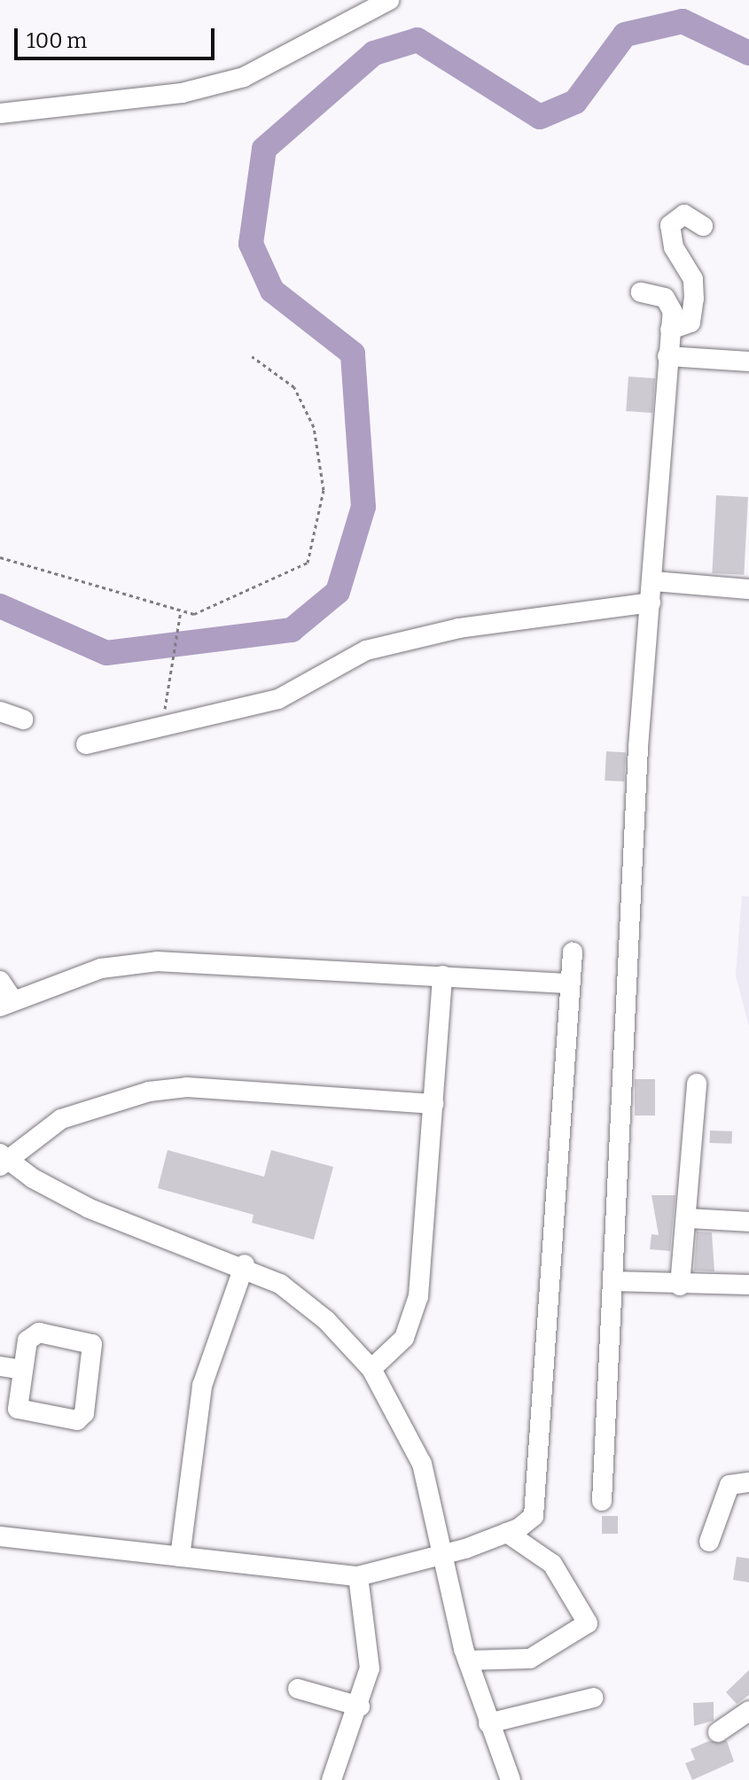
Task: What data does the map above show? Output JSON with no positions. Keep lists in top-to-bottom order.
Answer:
{
  "scale_bar": "100 m"
}
